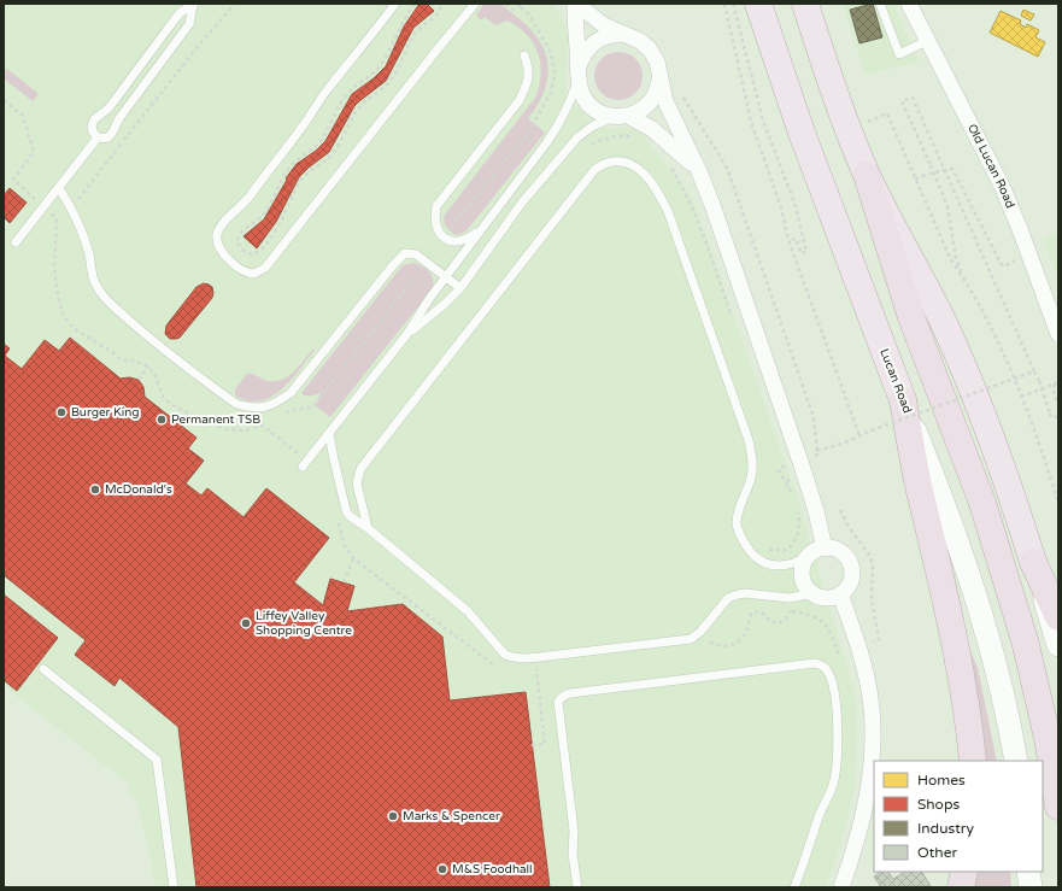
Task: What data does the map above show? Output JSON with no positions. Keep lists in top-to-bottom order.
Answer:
{
  "streets": {
    "highway": ["Lucan Road"],
    "street": ["Old Lucan Road"]
  },
  "places": [
    "Burger King",
    "Permanent TSB",
    "McDonald's",
    "Liffey Valley Shopping Centre",
    "Marks & Spencer",
    "M&S Foodhall"
  ],
  "legend": [
    "Homes",
    "Shops",
    "Industry",
    "Other"
  ]
}
